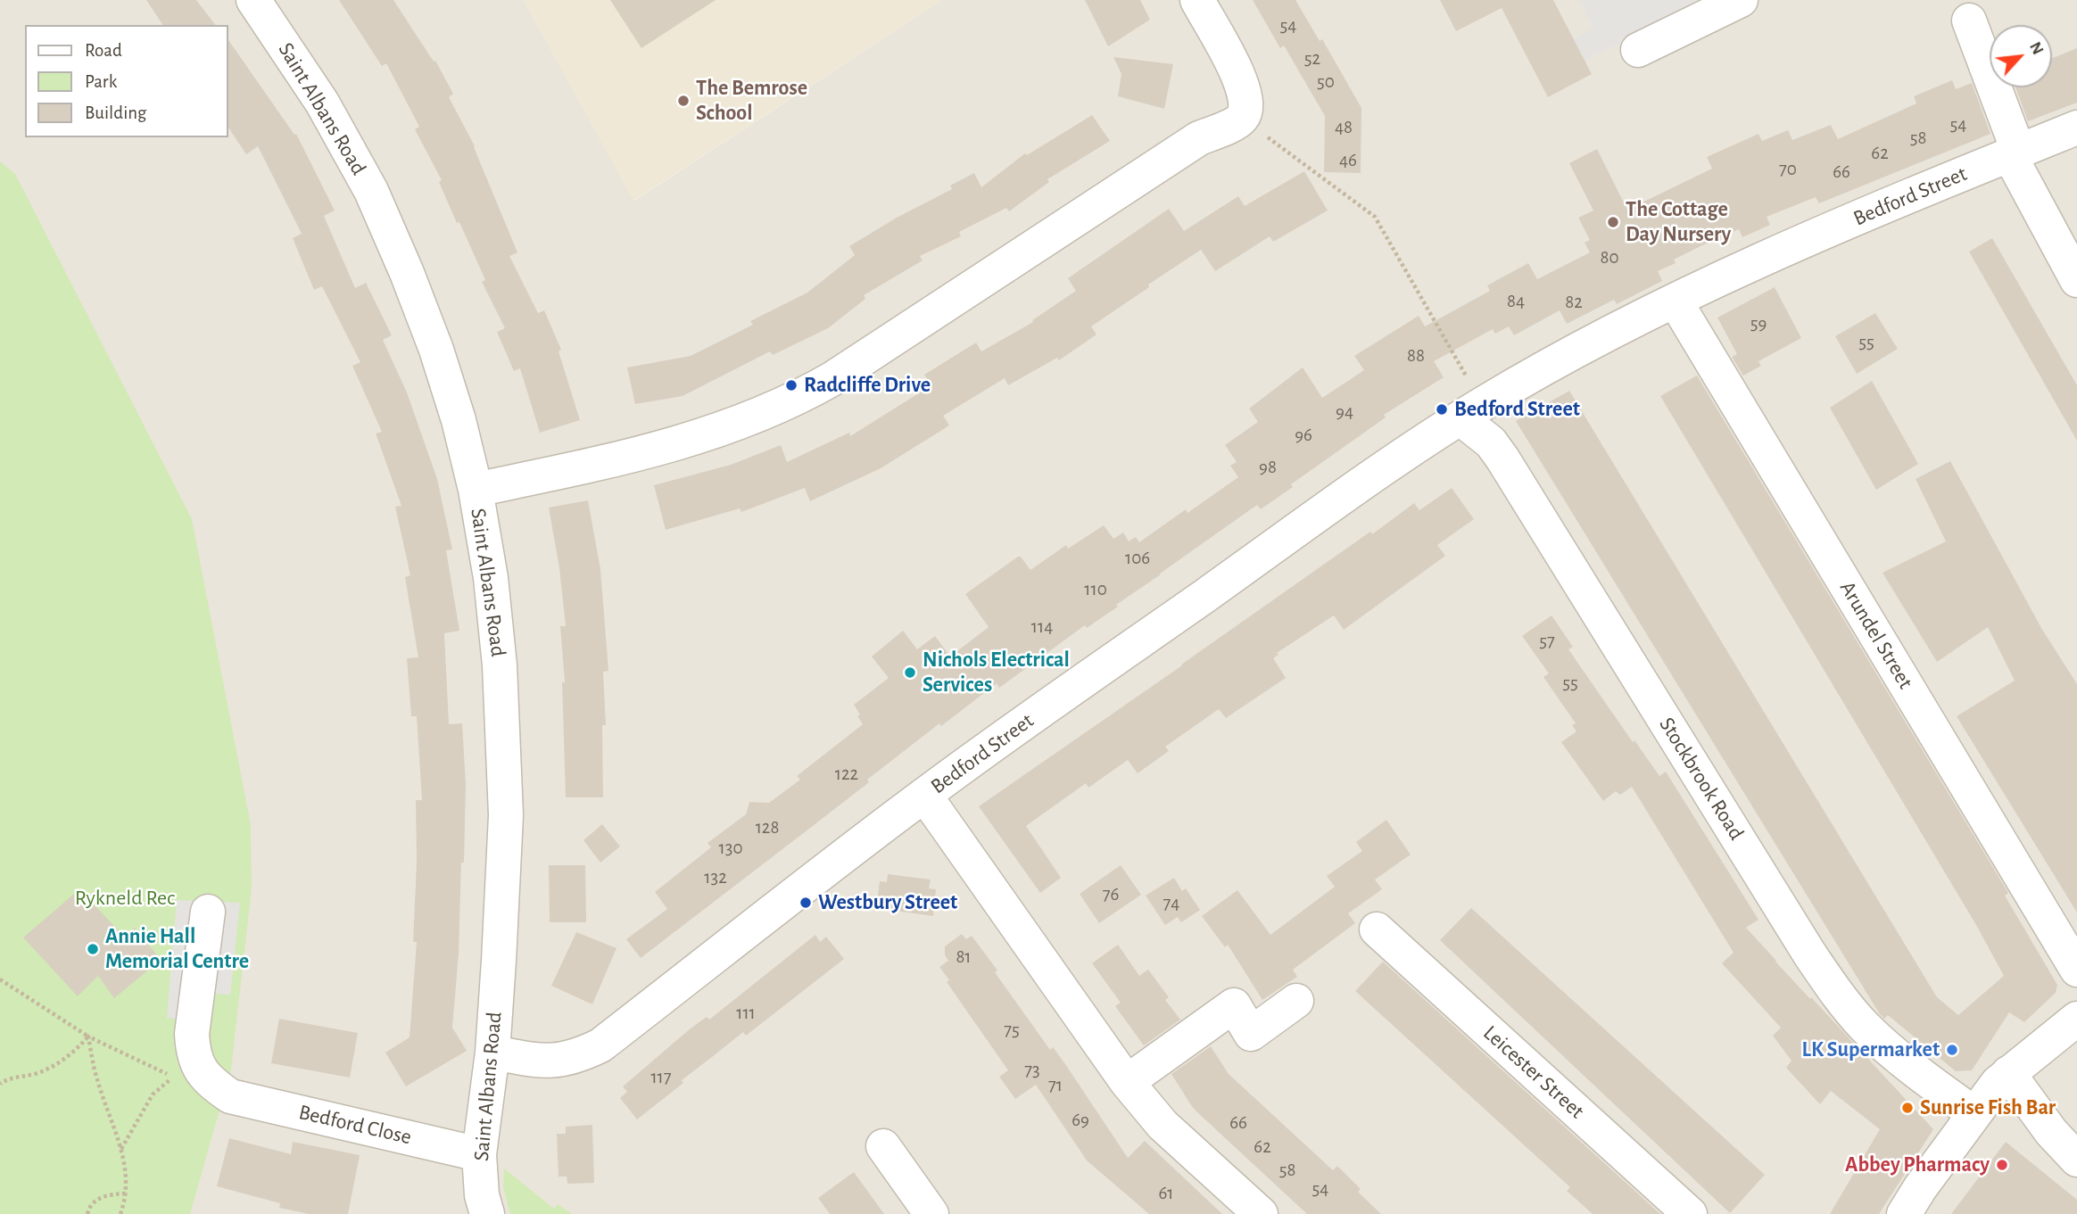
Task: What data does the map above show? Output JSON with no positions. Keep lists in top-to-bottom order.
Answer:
{
  "streets": {
    "street": [
      "Saint Albans Road",
      "Bedford Street",
      "Arundel Street",
      "Stockbrook Road",
      "Leicester Street",
      "Bedford Close"
    ]
  },
  "crossings": [
    ["Saint Albans Road", "Bedford Street"],
    ["Saint Albans Road", "Bedford Close"],
    ["Bedford Street", "Arundel Street"],
    ["Bedford Street", "Stockbrook Road"]
  ],
  "parks": ["Rykneld Rec"],
  "places": [
    "The Bemrose School",
    "The Cottage Day Nursery",
    "Radcliffe Drive",
    "Bedford Street",
    "Nichols Electrical Services",
    "Westbury Street",
    "Annie Hall Memorial Centre",
    "LK Supermarket",
    "Sunrise Fish Bar",
    "Abbey Pharmacy"
  ],
  "house_numbers": [
    "54",
    "52",
    "50",
    "54",
    "48",
    "58",
    "62",
    "46",
    "70",
    "66",
    "80",
    "84",
    "82",
    "59",
    "55",
    "88",
    "94",
    "96",
    "98",
    "106",
    "110",
    "114",
    "57",
    "55",
    "122",
    "128",
    "130",
    "132",
    "76",
    "74",
    "81",
    "111",
    "75",
    "73",
    "117",
    "71",
    "69",
    "66",
    "62",
    "58",
    "54",
    "61"
  ],
  "legend": ["Road", "Park", "Building"],
  "north": "top right"
}
